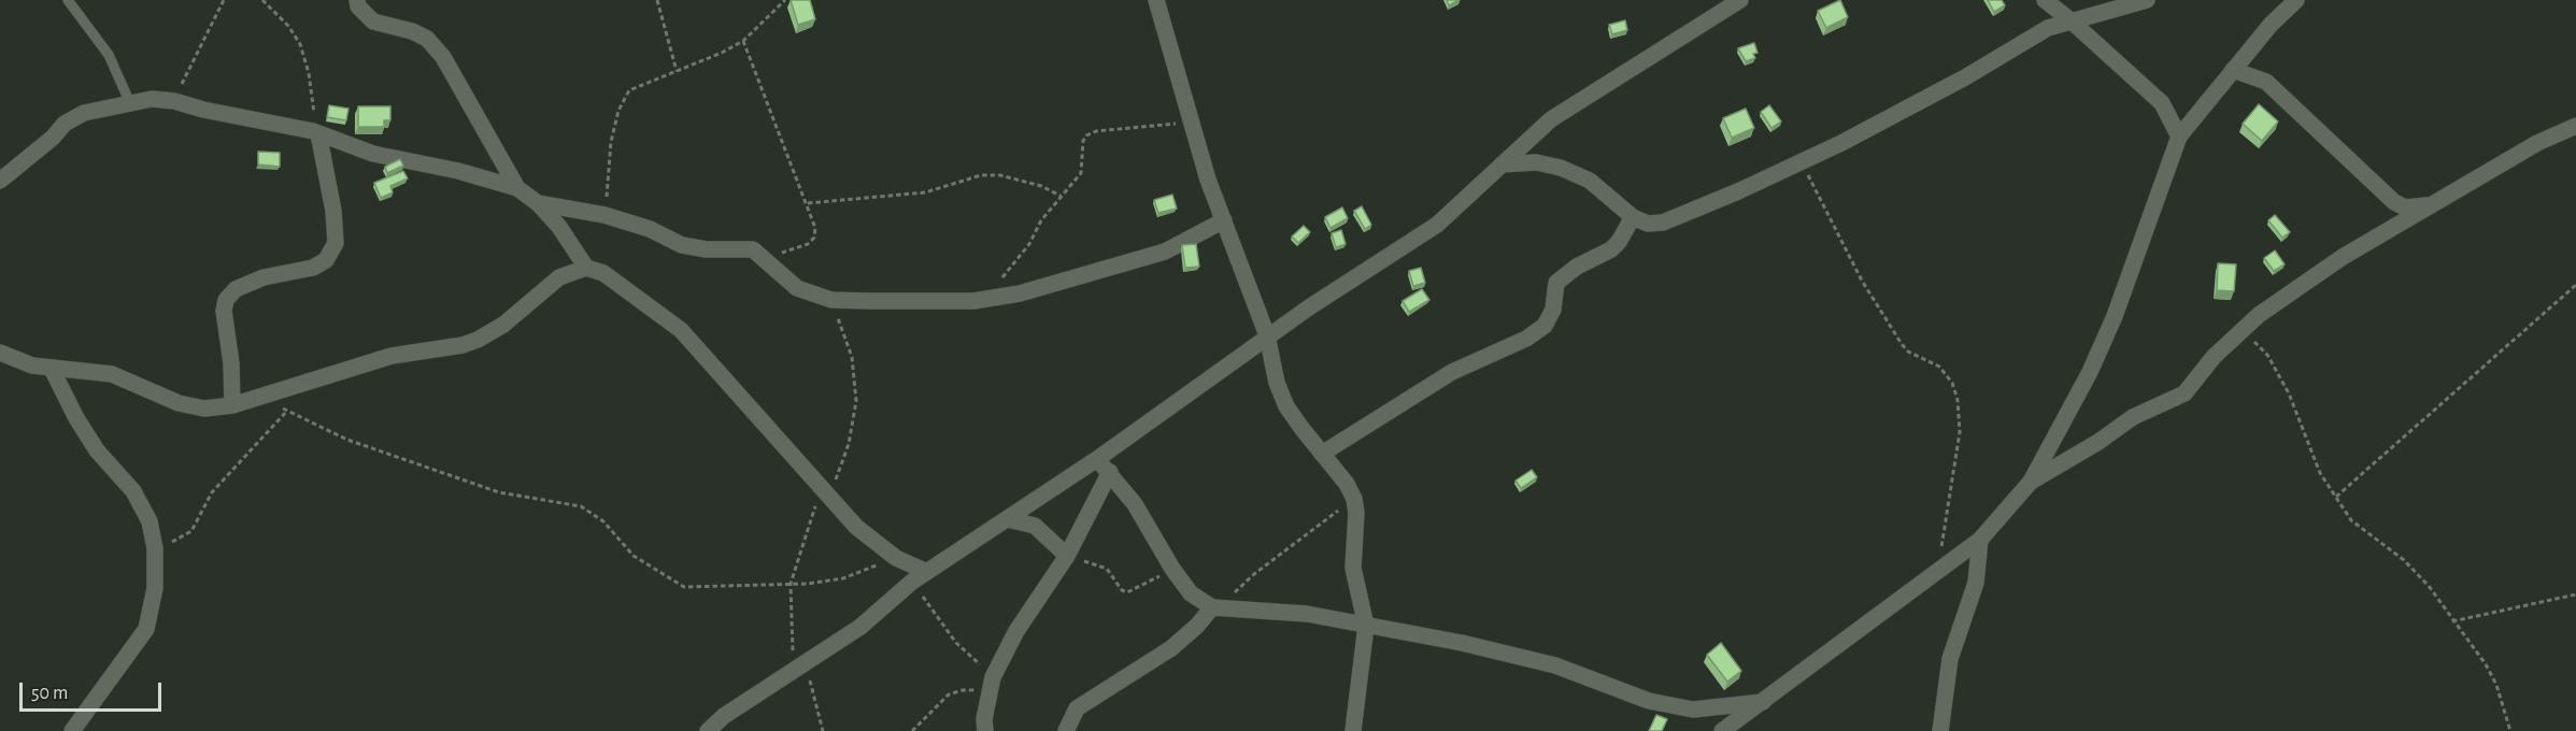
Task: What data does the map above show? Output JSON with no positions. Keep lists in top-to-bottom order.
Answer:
{
  "scale_bar": "50 m"
}
